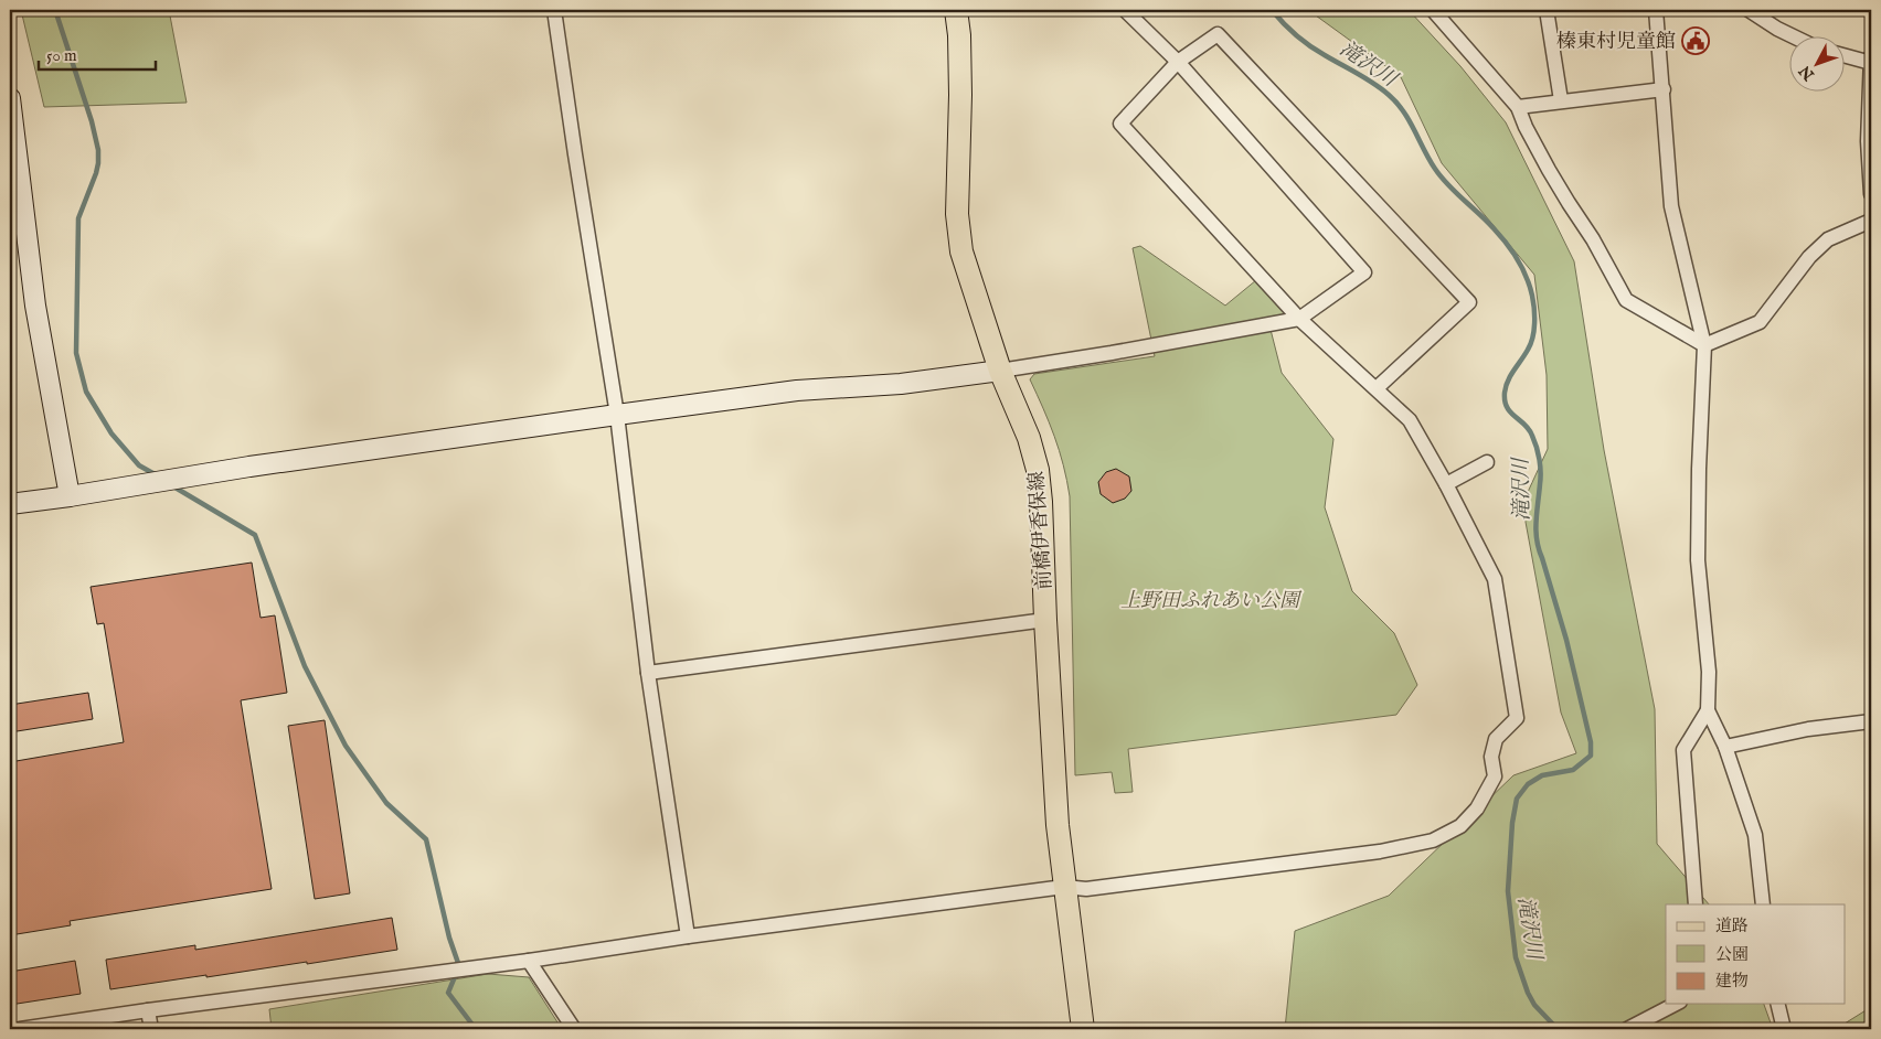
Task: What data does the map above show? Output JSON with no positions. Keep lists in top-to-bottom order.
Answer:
{
  "streets": {
    "main road": ["前橋伊香保線"]
  },
  "water": ["滝沢川"],
  "parks": ["上野田ふれあい公園"],
  "places": {
    "public building": ["榛東村児童館"]
  },
  "legend": ["道路", "公園", "建物"],
  "scale_bar": "50 m",
  "north": "bottom left"
}
